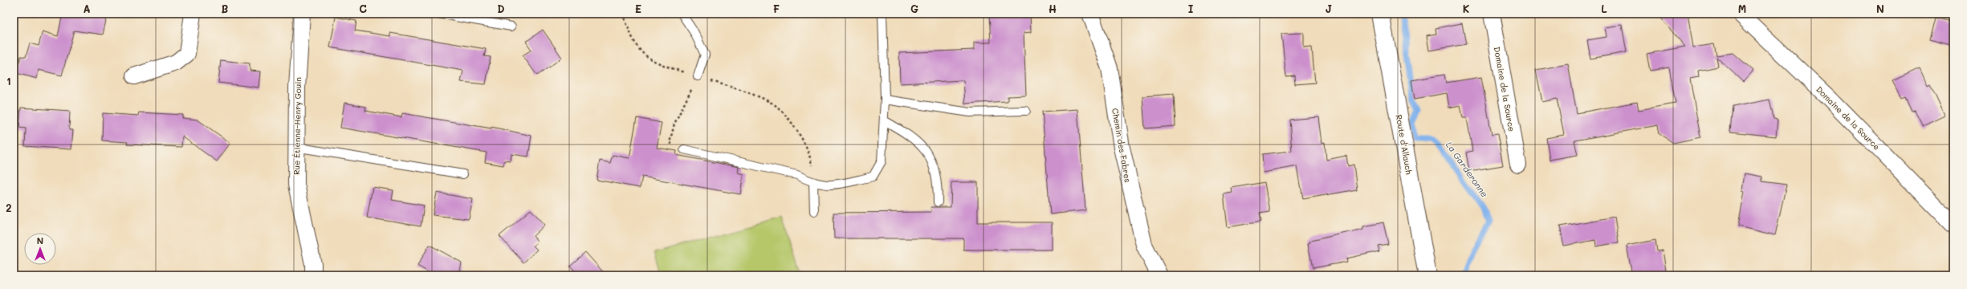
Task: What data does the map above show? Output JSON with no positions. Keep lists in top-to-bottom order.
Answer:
{
  "streets": {
    "main road": ["Route d'Allauch"],
    "street": ["Domaine de la Source", "Rue Étienne-Henry Gouin", "Chemin des Fabres"]
  },
  "water": ["La Garderonne"],
  "north": "top",
  "grid": {
    "columns": [
      "A",
      "B",
      "C",
      "D",
      "E",
      "F",
      "G",
      "H",
      "I",
      "J",
      "K",
      "L",
      "M",
      "N"
    ],
    "rows": ["1", "2"]
  }
}
